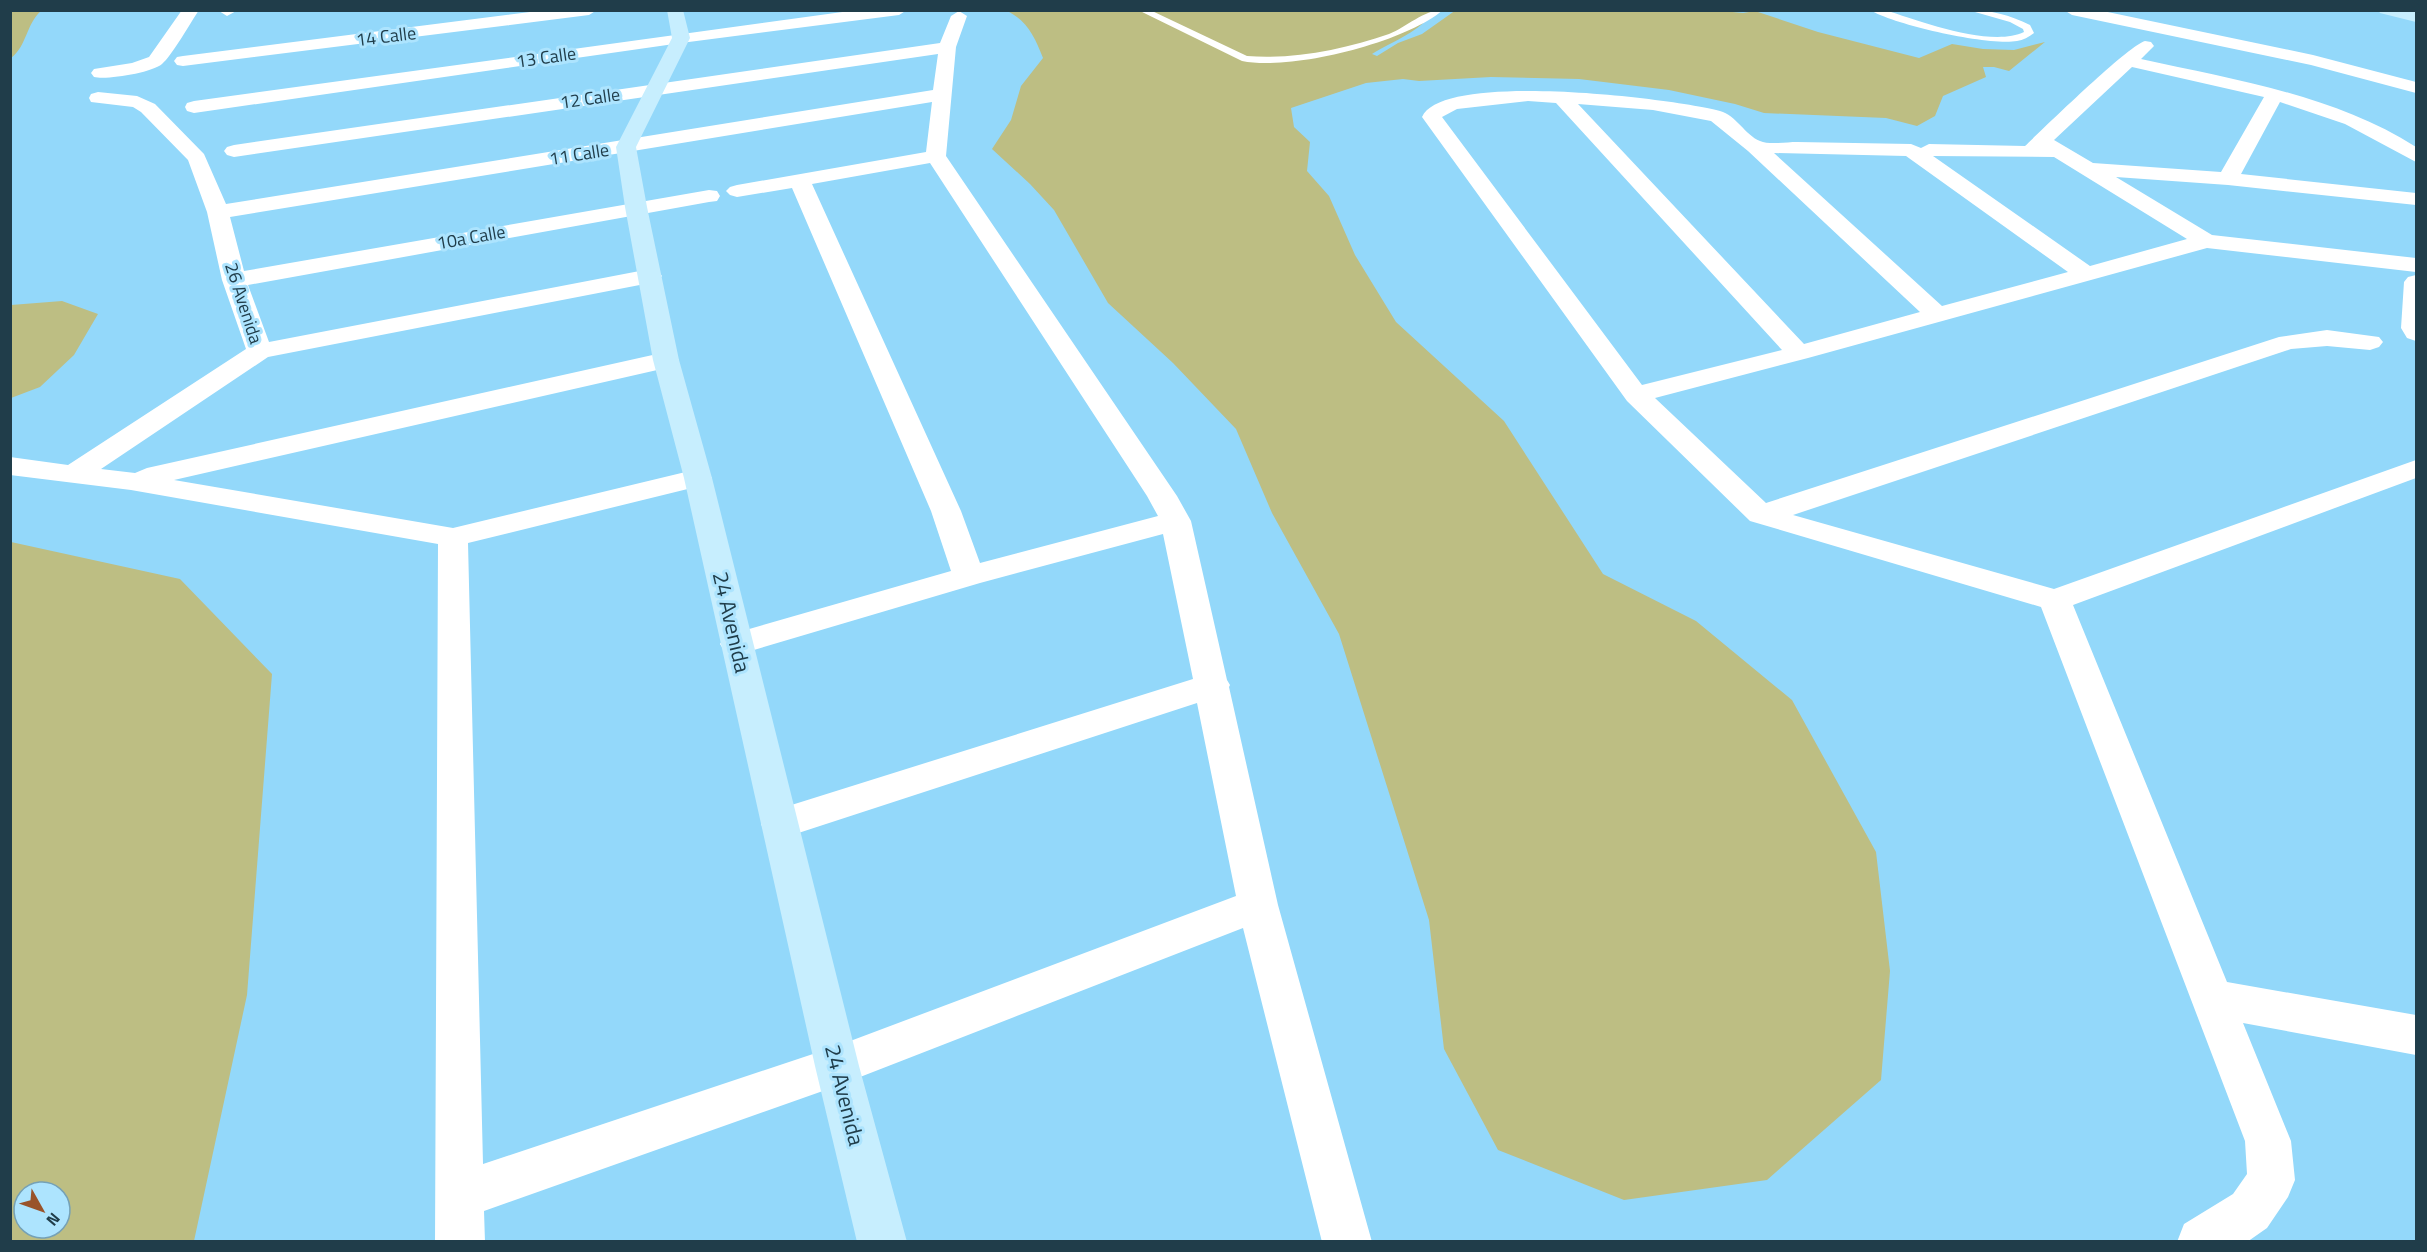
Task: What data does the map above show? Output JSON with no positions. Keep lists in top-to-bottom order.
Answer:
{
  "streets": {
    "main road": ["24 Avenida"],
    "street": [
      "14 Calle",
      "13 Calle",
      "12 Calle",
      "11 Calle",
      "10a Calle",
      "26 Avenida"
    ]
  },
  "crossings": [
    ["11 Calle", "26 Avenida"],
    ["11 Calle", "24 Avenida"],
    ["10a Calle", "26 Avenida"],
    ["10a Calle", "24 Avenida"]
  ],
  "north": "bottom right"
}
